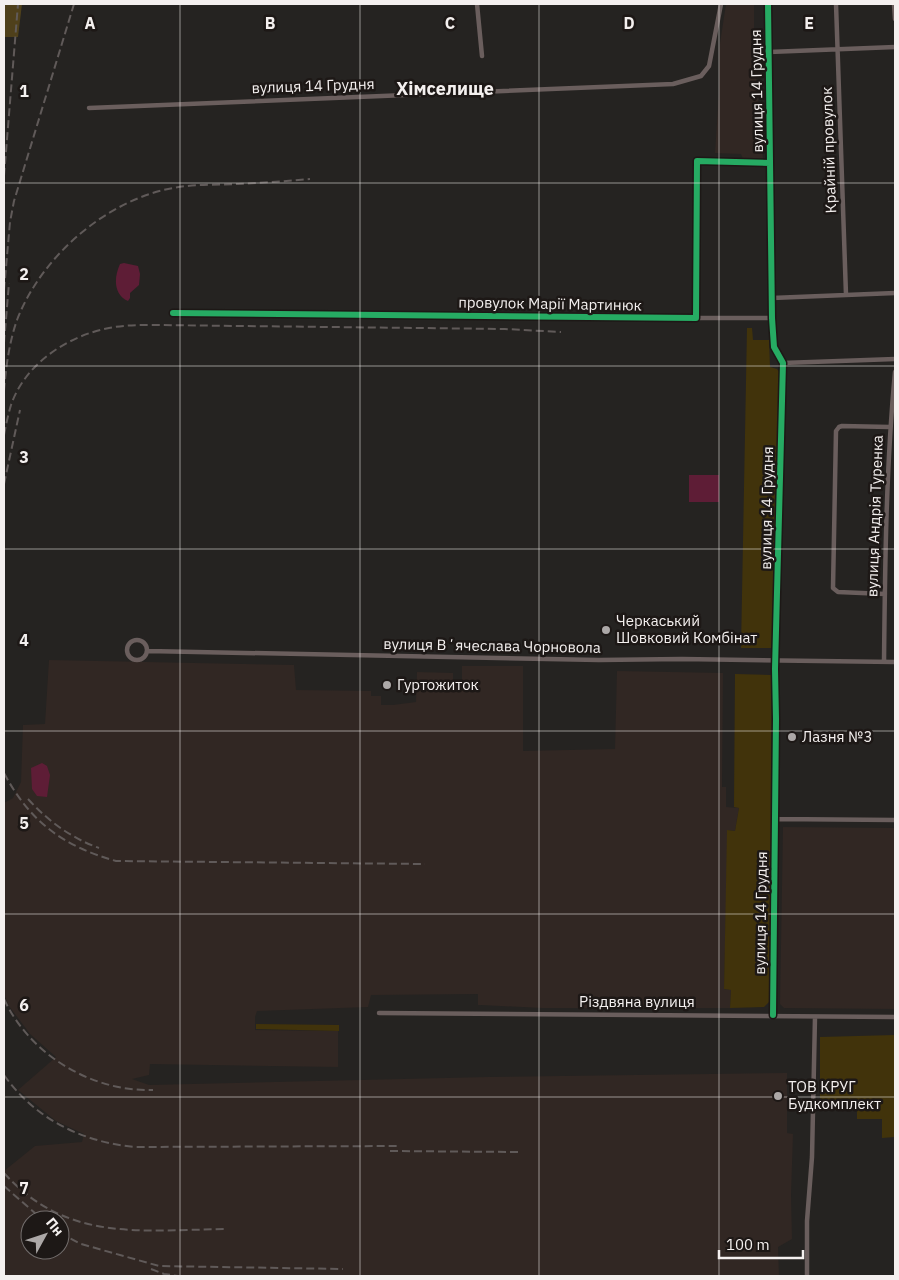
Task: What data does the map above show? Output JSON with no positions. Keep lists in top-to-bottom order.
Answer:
{
  "streets": {
    "street": [
      "вулиця 14 Грудня",
      "Крайній провулок",
      "провулок Марії Мартинюк",
      "вулиця Андрія Туренка",
      "вулиця Вʼячеслава Чорновола",
      "Різдвяна вулиця"
    ]
  },
  "crossings": [
    ["вулиця 14 Грудня", "провулок Марії Мартинюк"],
    ["вулиця 14 Грудня", "вулиця Вʼячеслава Чорновола"],
    ["вулиця 14 Грудня", "Різдвяна вулиця"],
    ["вулиця Андрія Туренка", "вулиця Вʼячеслава Чорновола"]
  ],
  "districts": ["Хімселище"],
  "places": [
    "Черкаський Шовковий Комбінат",
    "Гуртожиток",
    "Лазня №3",
    "ТОВ КРУГ Будкомплект"
  ],
  "scale_bar": "100 m",
  "north": "top right",
  "grid": {
    "columns": [
      "A",
      "B",
      "C",
      "D",
      "E"
    ],
    "rows": [
      "1",
      "2",
      "3",
      "4",
      "5",
      "6",
      "7"
    ]
  }
}
